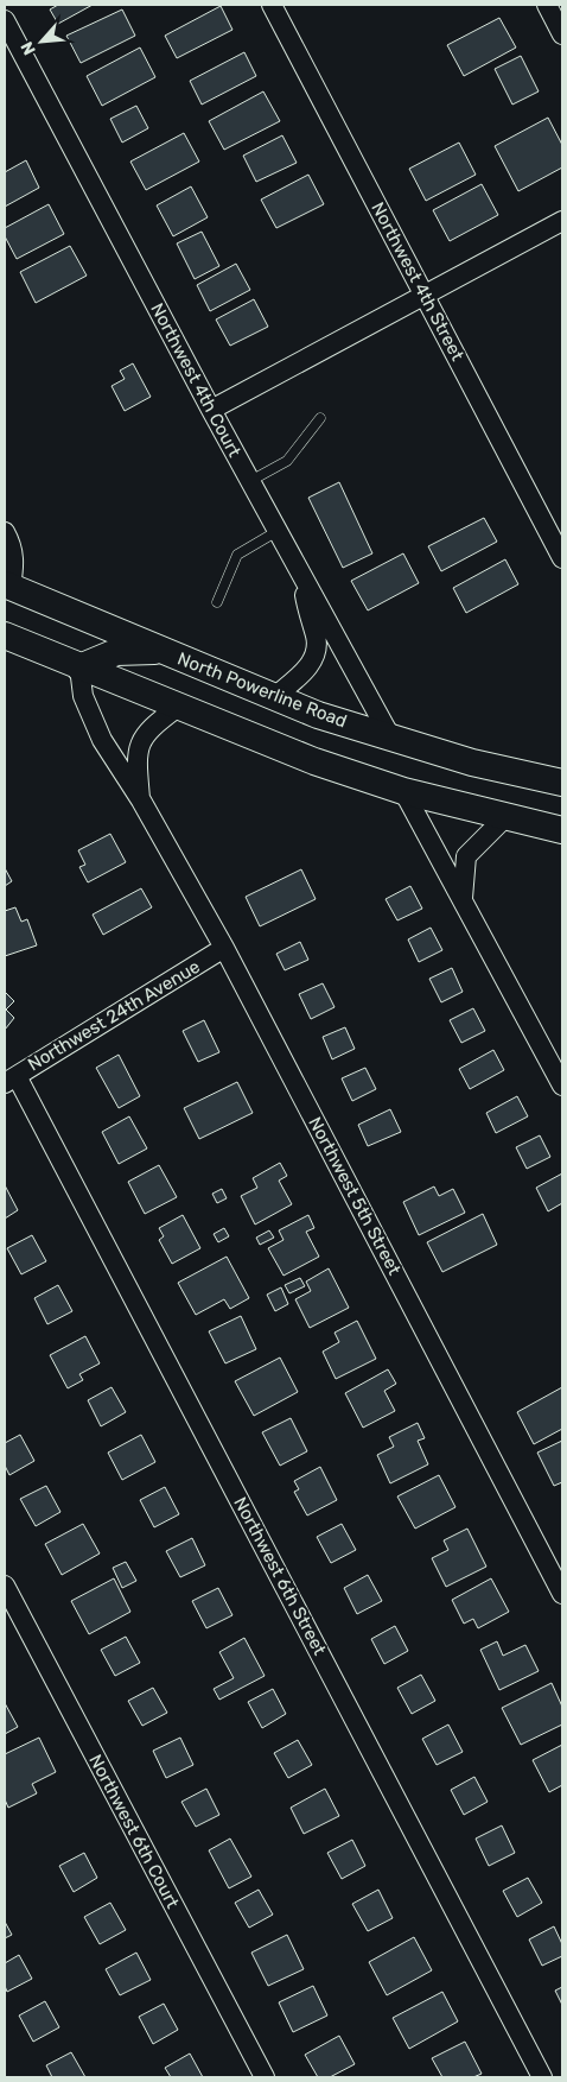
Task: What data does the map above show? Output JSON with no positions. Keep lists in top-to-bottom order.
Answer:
{
  "streets": {
    "main road": ["North Powerline Road"],
    "street": [
      "Northwest 4th Street",
      "Northwest 4th Court",
      "Northwest 24th Avenue",
      "Northwest 5th Street",
      "Northwest 6th Street",
      "Northwest 6th Court"
    ]
  },
  "crossings": [
    ["Northwest 4th Court", "North Powerline Road"],
    ["Northwest 24th Avenue", "Northwest 5th Street"],
    ["Northwest 24th Avenue", "Northwest 6th Street"]
  ],
  "north": "bottom left"
}
